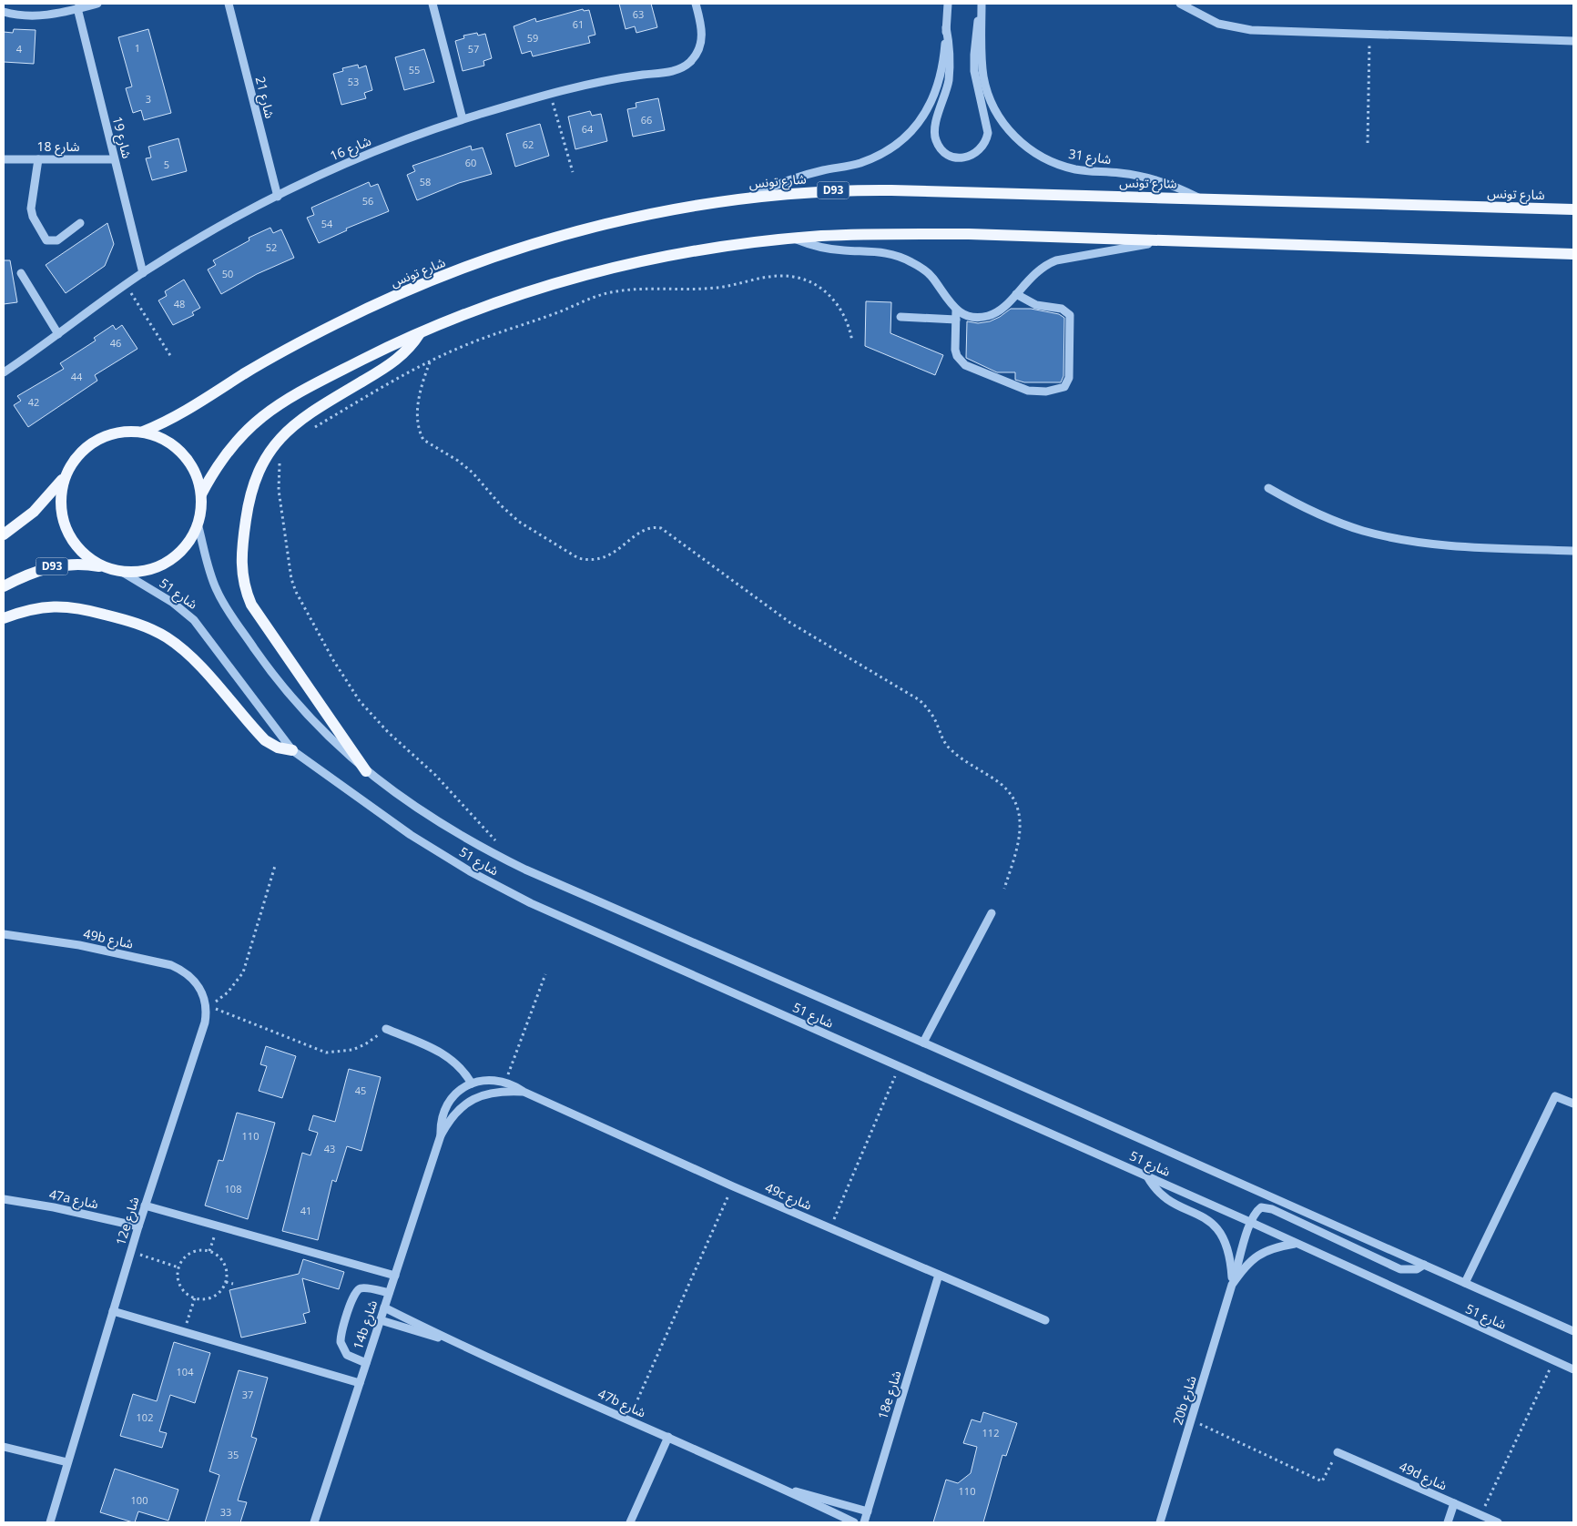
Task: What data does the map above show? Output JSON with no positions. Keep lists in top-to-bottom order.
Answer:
{
  "streets": {
    "main road": ["شارع تونس", "D93"],
    "street": [
      "شارع 21",
      "شارع 19",
      "شارع 18",
      "شارع 16",
      "شارع 31",
      "شارع 51",
      "49b شارع",
      "49c شارع",
      "47a شارع",
      "12e شارع",
      "14b شارع",
      "18e شارع",
      "20b شارع",
      "47b شارع",
      "49d شارع"
    ]
  },
  "crossings": [
    ["شارع 21", "شارع 16"],
    ["شارع 19", "شارع 18"],
    ["شارع 19", "شارع 16"],
    ["شارع 31", "شارع تونس"],
    ["شارع تونس", "D93"],
    ["شارع تونس", "شارع 51"],
    ["D93", "شارع 51"],
    ["شارع 51", "20b شارع"],
    ["49b شارع", "12e شارع"],
    ["49c شارع", "14b شارع"],
    ["49c شارع", "18e شارع"],
    ["47a شارع", "12e شارع"],
    ["14b شارع", "47b شارع"],
    ["18e شارع", "47b شارع"]
  ],
  "house_numbers": [
    "63",
    "61",
    "59",
    "1",
    "4",
    "57",
    "55",
    "53",
    "3",
    "66",
    "64",
    "62",
    "60",
    "5",
    "58",
    "56",
    "54",
    "52",
    "50",
    "48",
    "46",
    "44",
    "42",
    "45",
    "110",
    "43",
    "108",
    "41",
    "104",
    "37",
    "102",
    "112",
    "35",
    "110",
    "100",
    "33"
  ]
}
